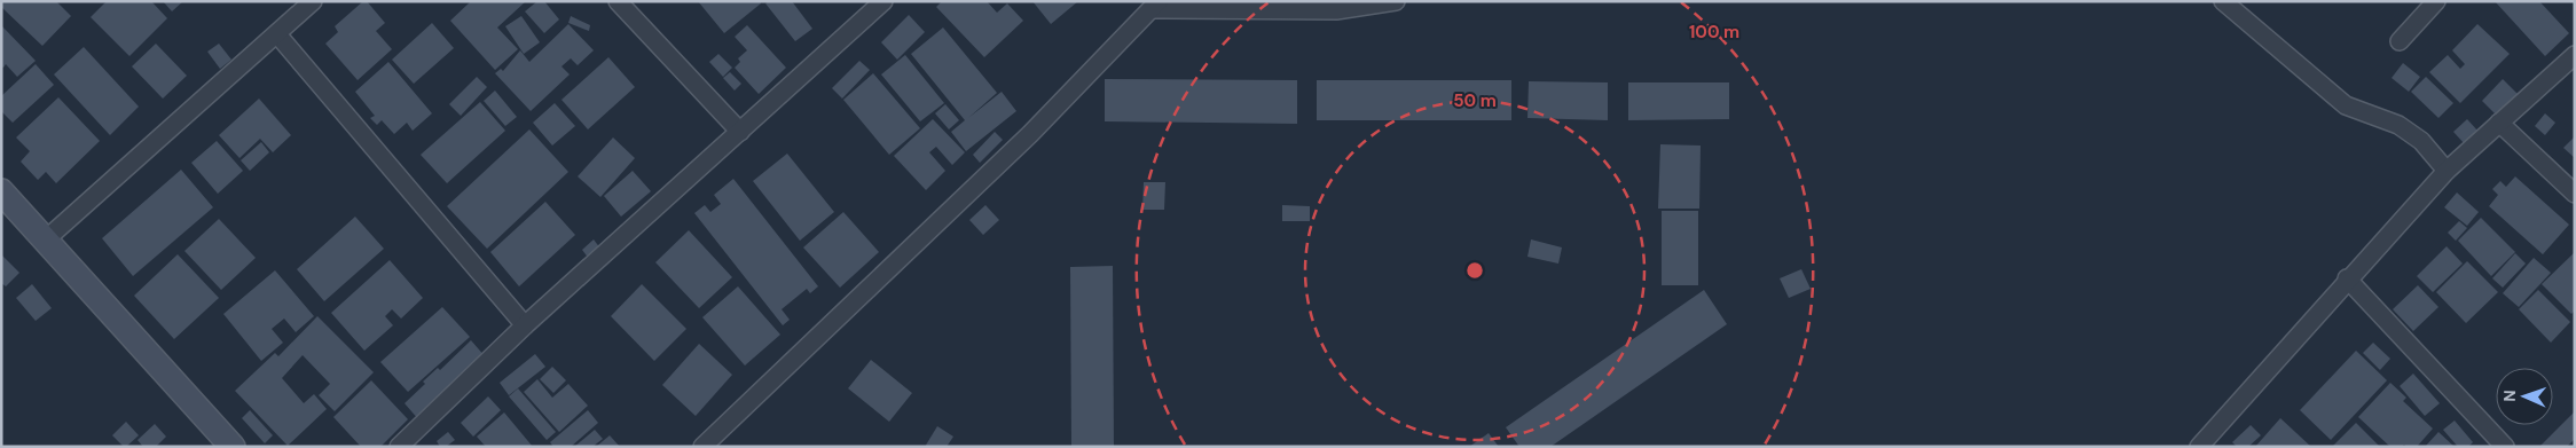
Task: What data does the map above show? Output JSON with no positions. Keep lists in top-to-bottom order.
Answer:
{
  "north": "left",
  "rings": ["100 m", "50 m"]
}
